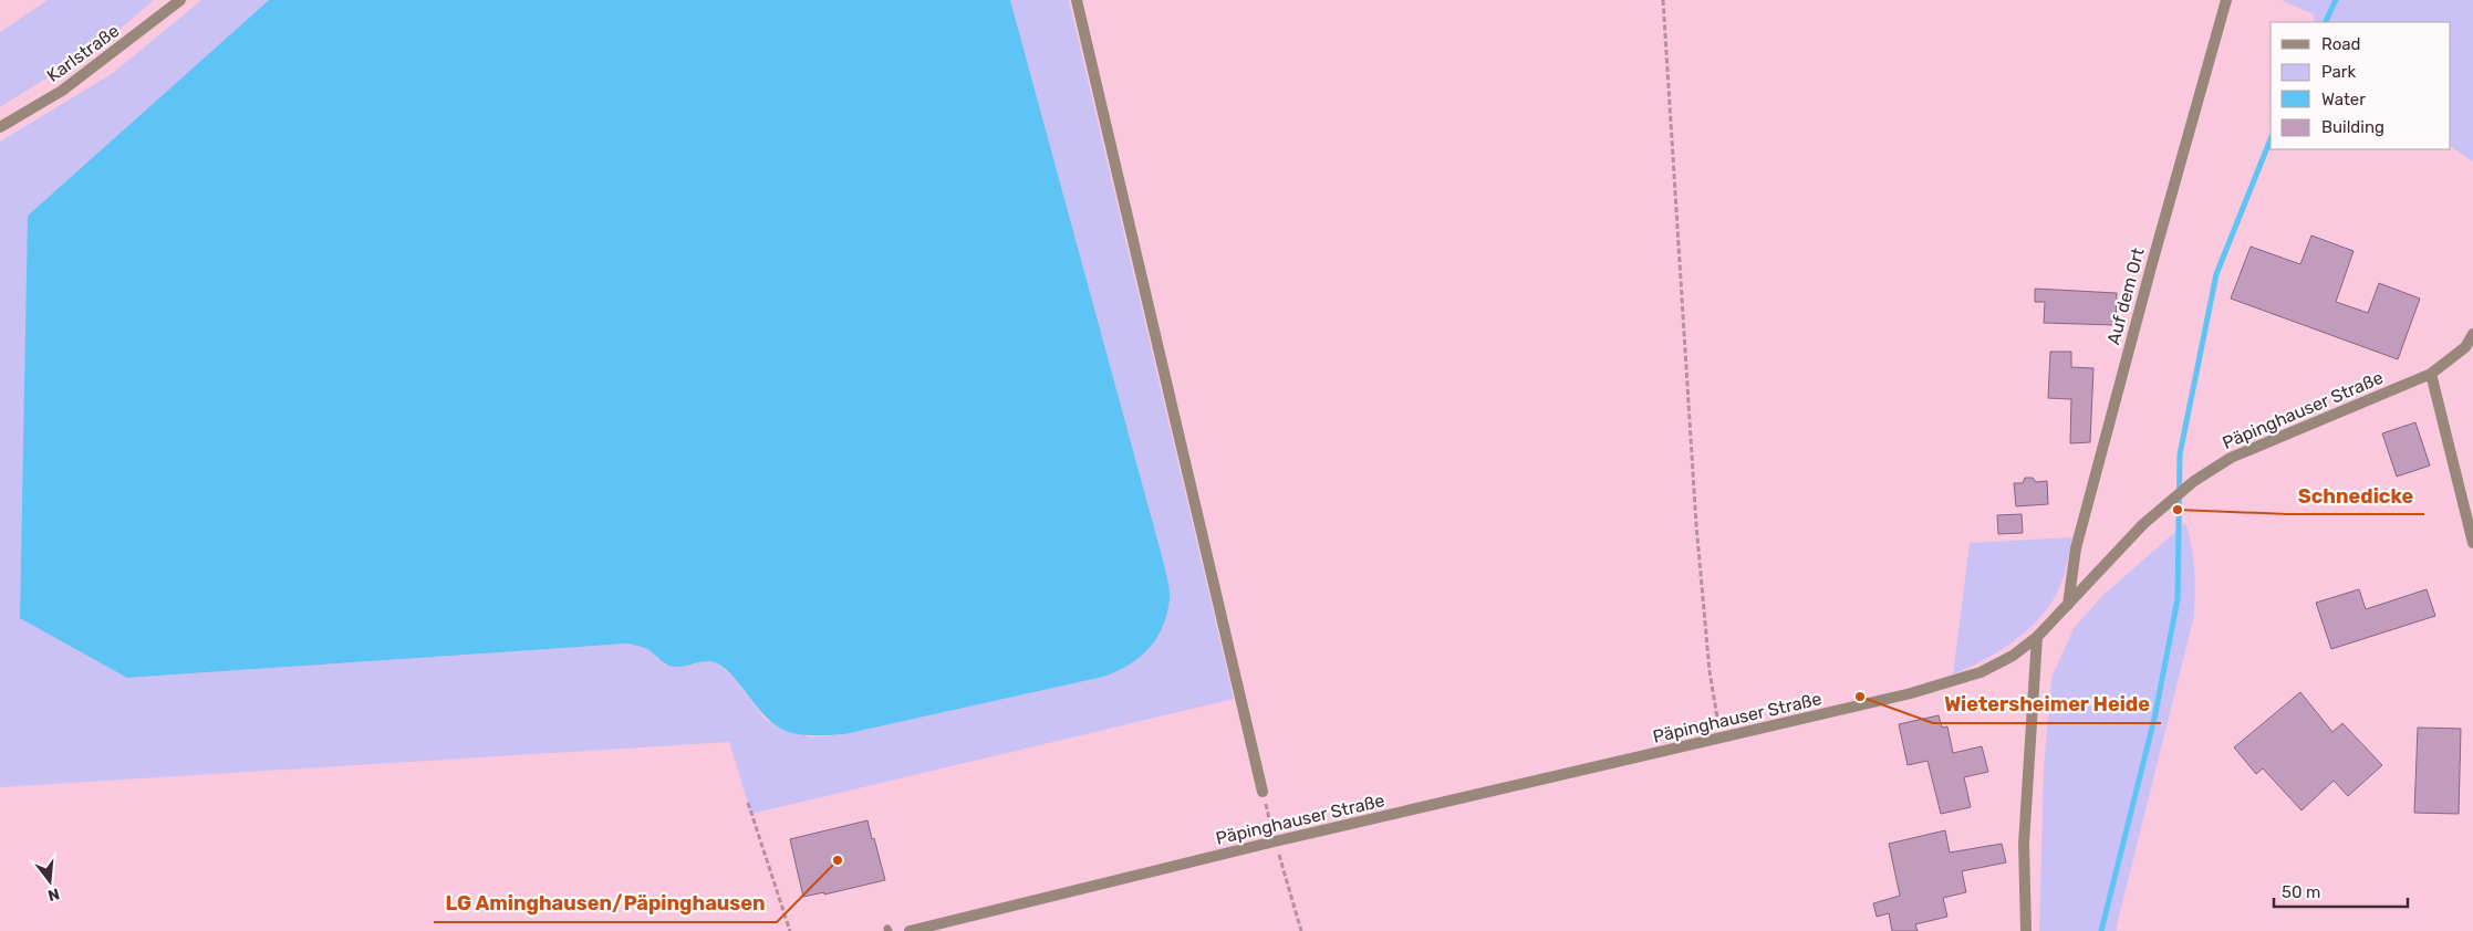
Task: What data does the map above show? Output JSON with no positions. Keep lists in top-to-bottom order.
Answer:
{
  "streets": {
    "street": ["Karlstraße", "Auf dem Ort", "Päpinghauser Straße"]
  },
  "crossings": [
    ["Auf dem Ort", "Päpinghauser Straße"]
  ],
  "places": ["Schnedicke", "Wietersheimer Heide", "LG Aminghausen/Päpinghausen"],
  "legend": [
    "Road",
    "Park",
    "Water",
    "Building"
  ],
  "scale_bar": "50 m",
  "north": "bottom"
}
